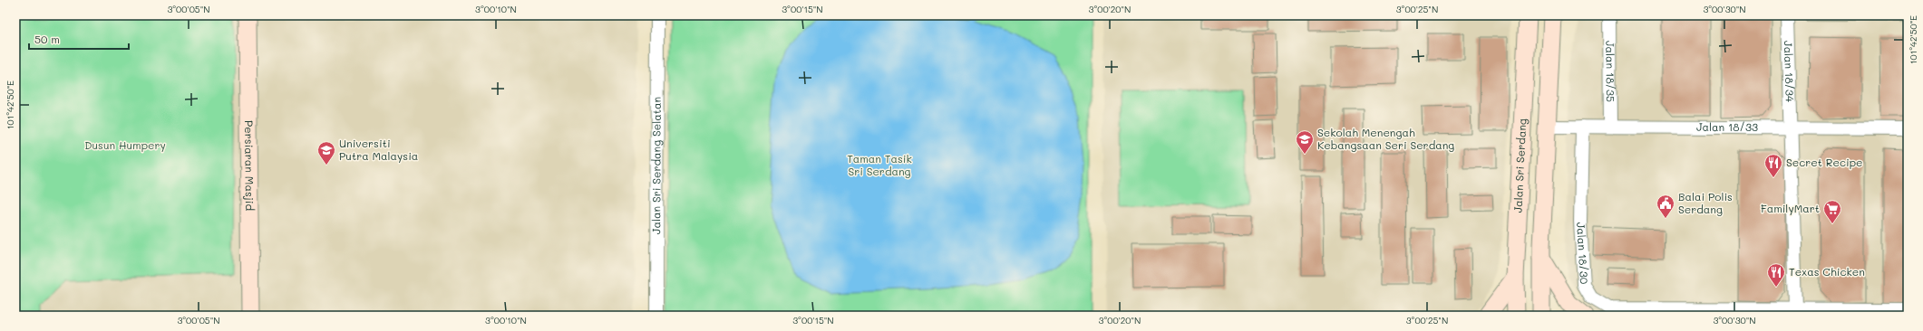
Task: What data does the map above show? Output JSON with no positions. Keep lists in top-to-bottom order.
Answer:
{
  "streets": {
    "street": [
      "Jalan 18/35",
      "Jalan 18/34",
      "Jalan 18/33",
      "Persiaran Masjid",
      "Jalan Sri Serdang Selatan",
      "Jalan Sri Serdang",
      "Jalan 18/30"
    ]
  },
  "crossings": [
    ["Jalan 18/35", "Jalan 18/33"],
    ["Jalan 18/34", "Jalan 18/33"],
    ["Jalan 18/34", "Jalan 18/30"],
    ["Jalan 18/33", "Jalan 18/30"]
  ],
  "parks": ["Dusun Humpery", "Taman Tasik Sri Serdang"],
  "places": {
    "school or university": ["Sekolah Menengah Kebangsaan Seri Serdang", "Universiti Putra Malaysia"],
    "restaurant": ["Secret Recipe", "Texas Chicken"],
    "public building": ["Balai Polis Serdang"],
    "supermarket": ["FamilyMart"]
  },
  "scale_bar": "50 m",
  "coordinates": [
    "3°00'05\"N",
    "3°00'10\"N",
    "3°00'15\"N",
    "3°00'20\"N",
    "3°00'25\"N",
    "3°00'30\"N",
    "101°42'50\"E"
  ]
}
